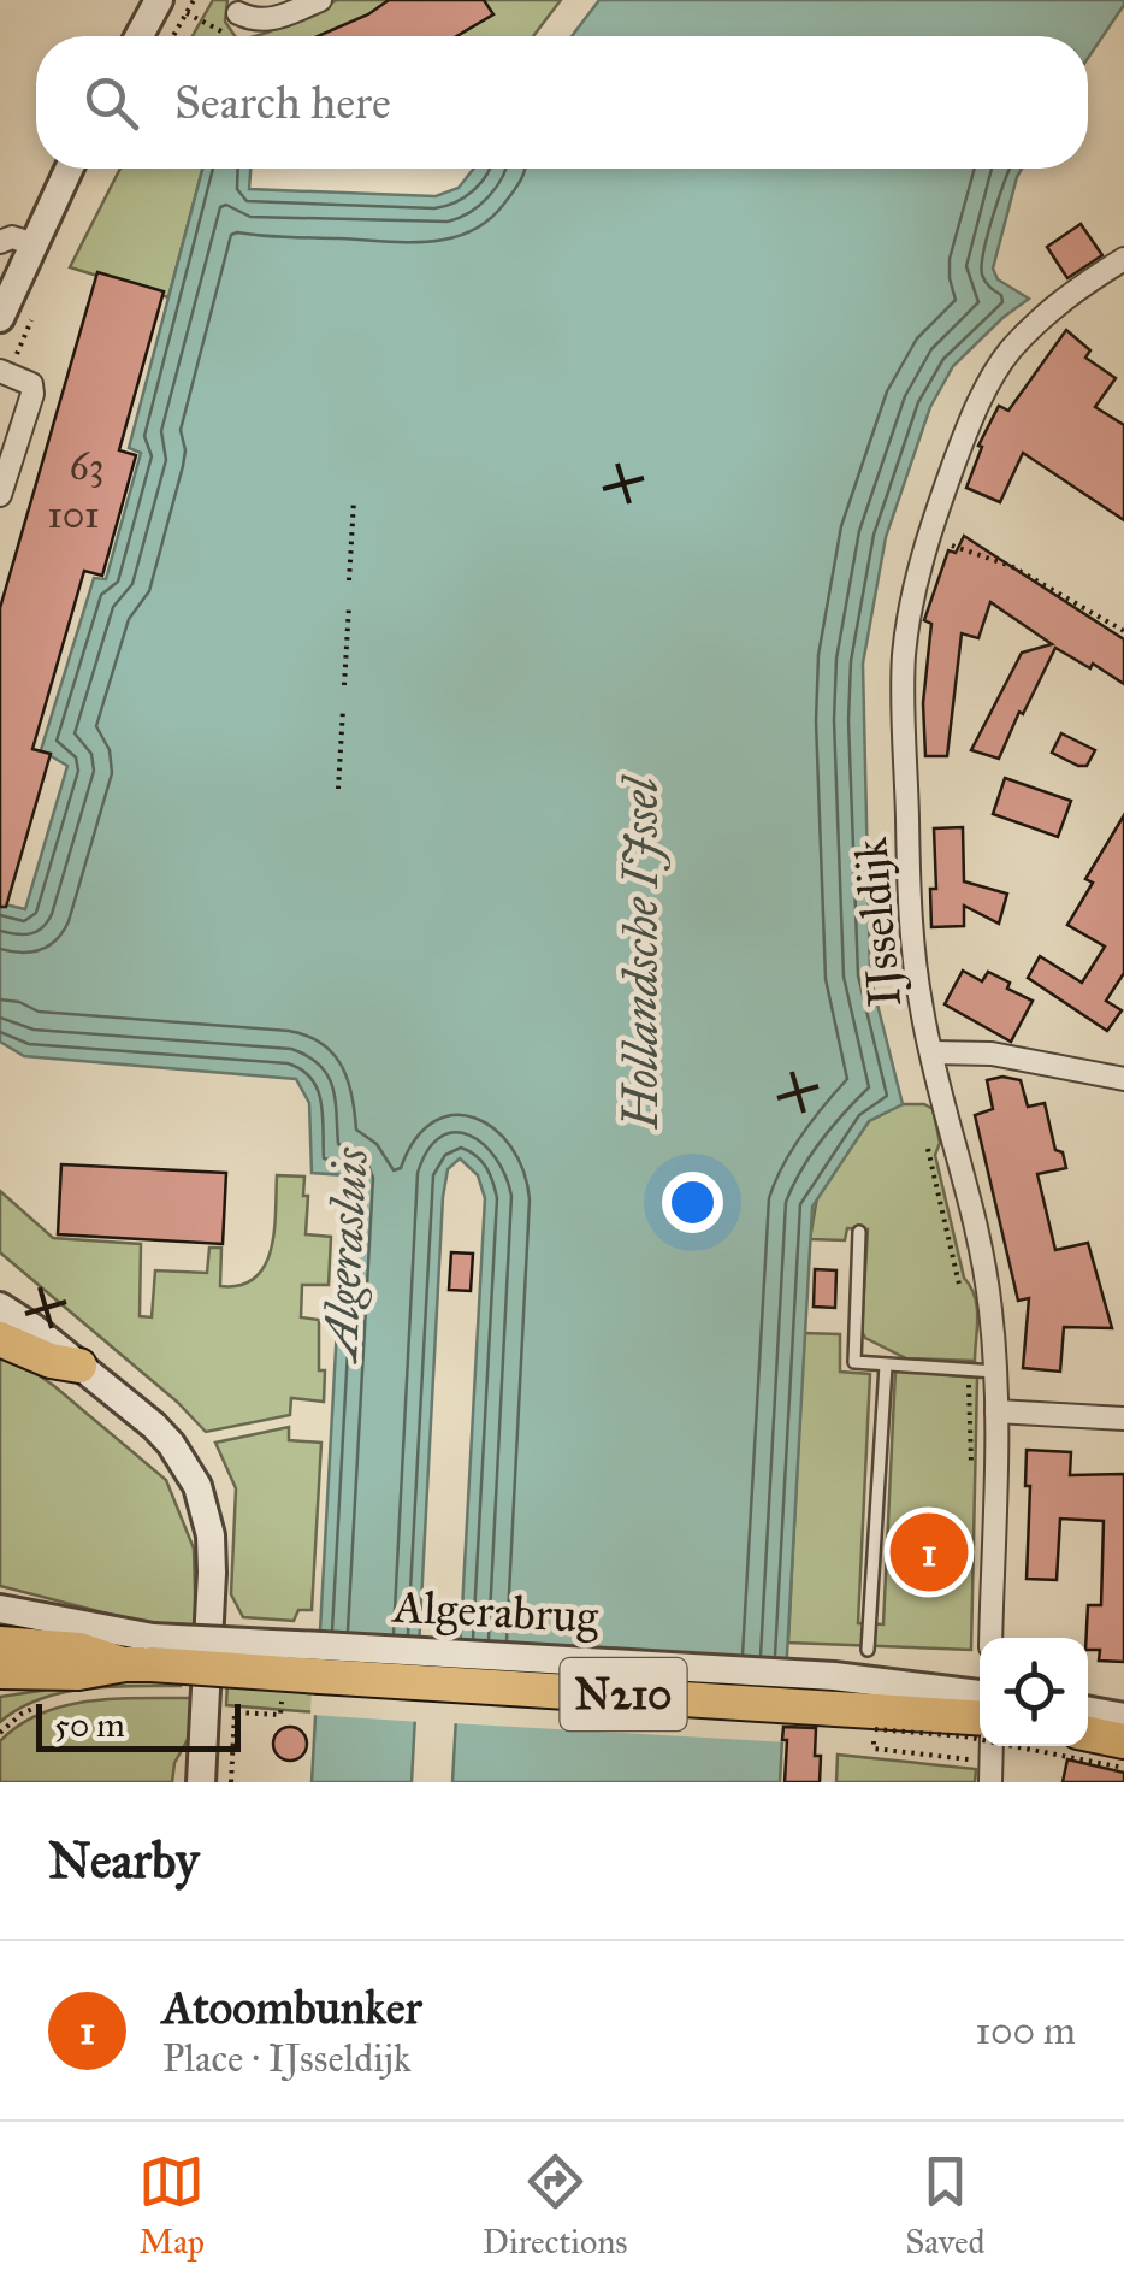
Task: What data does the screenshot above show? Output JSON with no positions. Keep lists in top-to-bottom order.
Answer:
{
  "streets": {
    "main road": ["Algerabrug", "N210"],
    "street": ["IJsseldijk"]
  },
  "crossings": [
    ["Algerabrug", "N210"]
  ],
  "water": ["Hollandsche IJssel", "Algerasluis"],
  "house_numbers": ["63", "101"],
  "scale_bar": "50 m",
  "page": {
    "search": "Search here",
    "pins": "1",
    "scale": "50 m",
    "heading": "Nearby",
    "list": [
      {
        "mark": "1",
        "name": "Atoombunker",
        "note": "Place · IJsseldijk",
        "value": "100 m"
      }
    ],
    "nav": ["Map", "Directions", "Saved"]
  }
}
